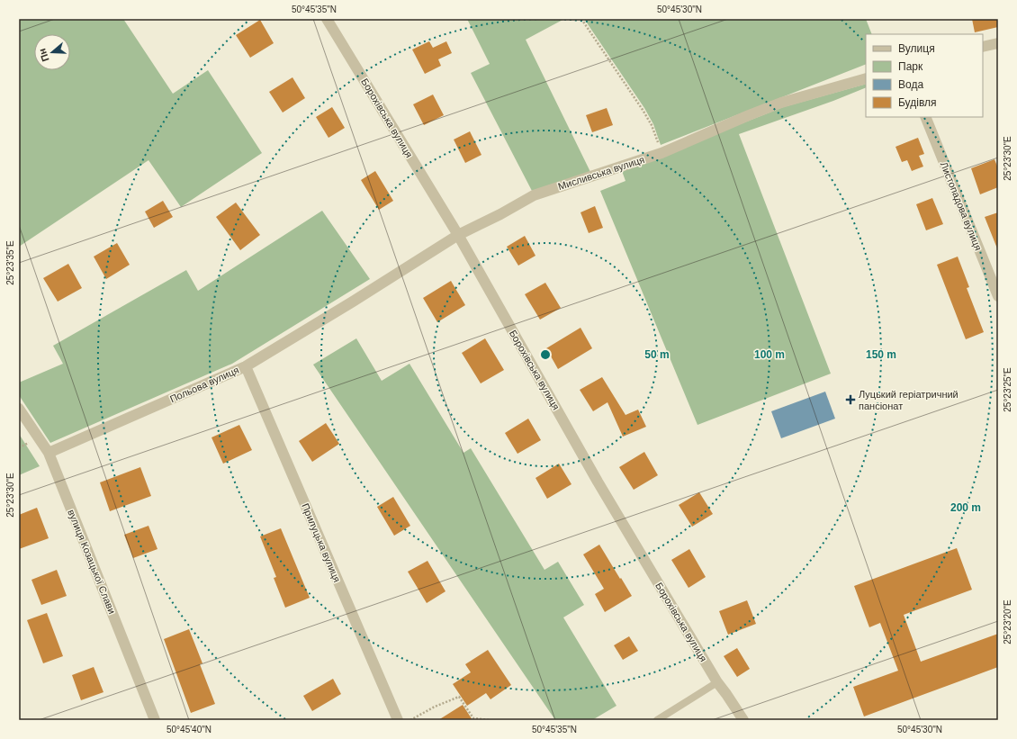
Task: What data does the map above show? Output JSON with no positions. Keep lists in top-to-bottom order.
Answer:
{
  "streets": {
    "street": [
      "Борохівська вулиця",
      "Мисливська вулиця",
      "Листопадова вулиця",
      "Польова вулиця",
      "Прилуцька вулиця",
      "вулиця Козацької Слави"
    ]
  },
  "crossings": [
    ["Борохівська вулиця", "Мисливська вулиця"],
    ["Мисливська вулиця", "Польова вулиця"],
    ["Польова вулиця", "Прилуцька вулиця"],
    ["Польова вулиця", "вулиця Козацької Слави"]
  ],
  "places": {
    "health": ["Луцький геріатричний пансіонат"]
  },
  "legend": [
    "Вулиця",
    "Парк",
    "Вода",
    "Будівля"
  ],
  "north": "left",
  "coordinates": [
    "50°45'35\"N",
    "50°45'30\"N",
    "25°23'30\"E",
    "25°23'35\"E",
    "25°23'25\"E",
    "25°23'20\"E",
    "50°45'40\"N"
  ],
  "rings": [
    "50 m",
    "100 m",
    "150 m",
    "200 m"
  ]
}
